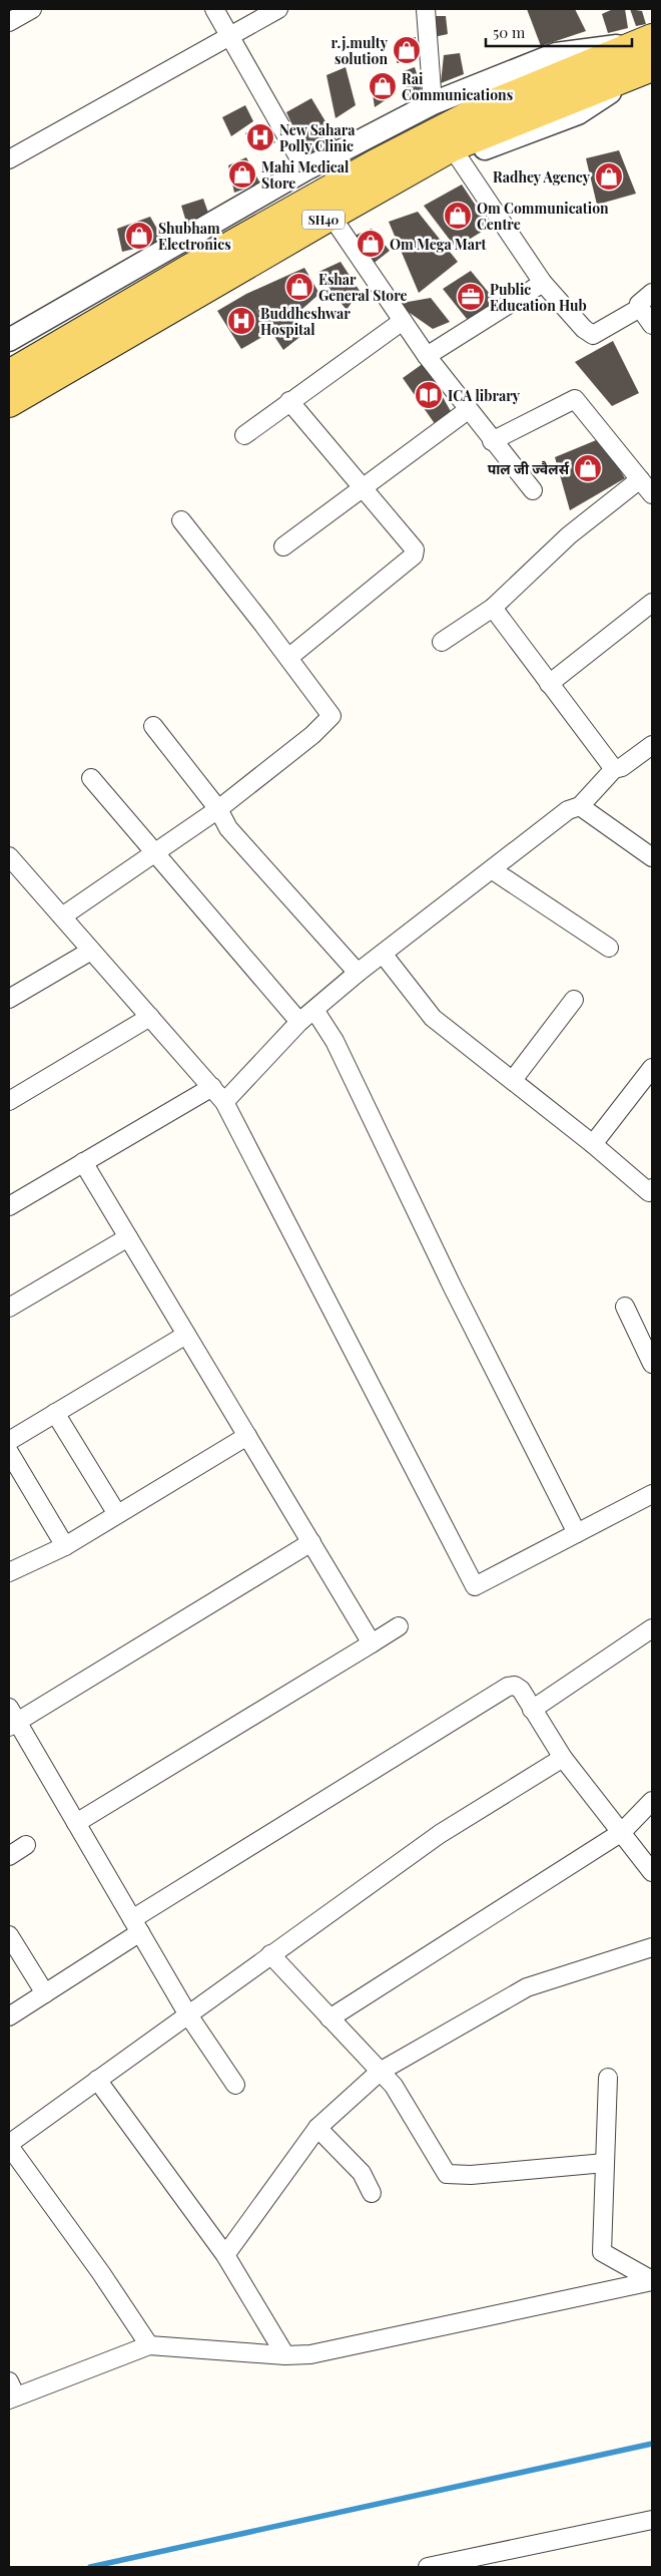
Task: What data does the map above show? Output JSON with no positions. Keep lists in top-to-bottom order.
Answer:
{
  "streets": {
    "main road": ["SH40"]
  },
  "places": {
    "shop": [
      "r.j.multy solution",
      "Rai Communications",
      "Mahi Medical Store",
      "Radhey Agency",
      "Om Communication Centre",
      "Shubham Electronics",
      "Om Mega Mart",
      "Eshar General Store",
      "पाल जी ज्वैलर्स"
    ],
    "hospital": ["New Sahara Polly Clinic", "Buddheshwar Hospital"],
    "office": ["Public Education Hub"],
    "library": ["ICA library"]
  },
  "scale_bar": "50 m"
}
